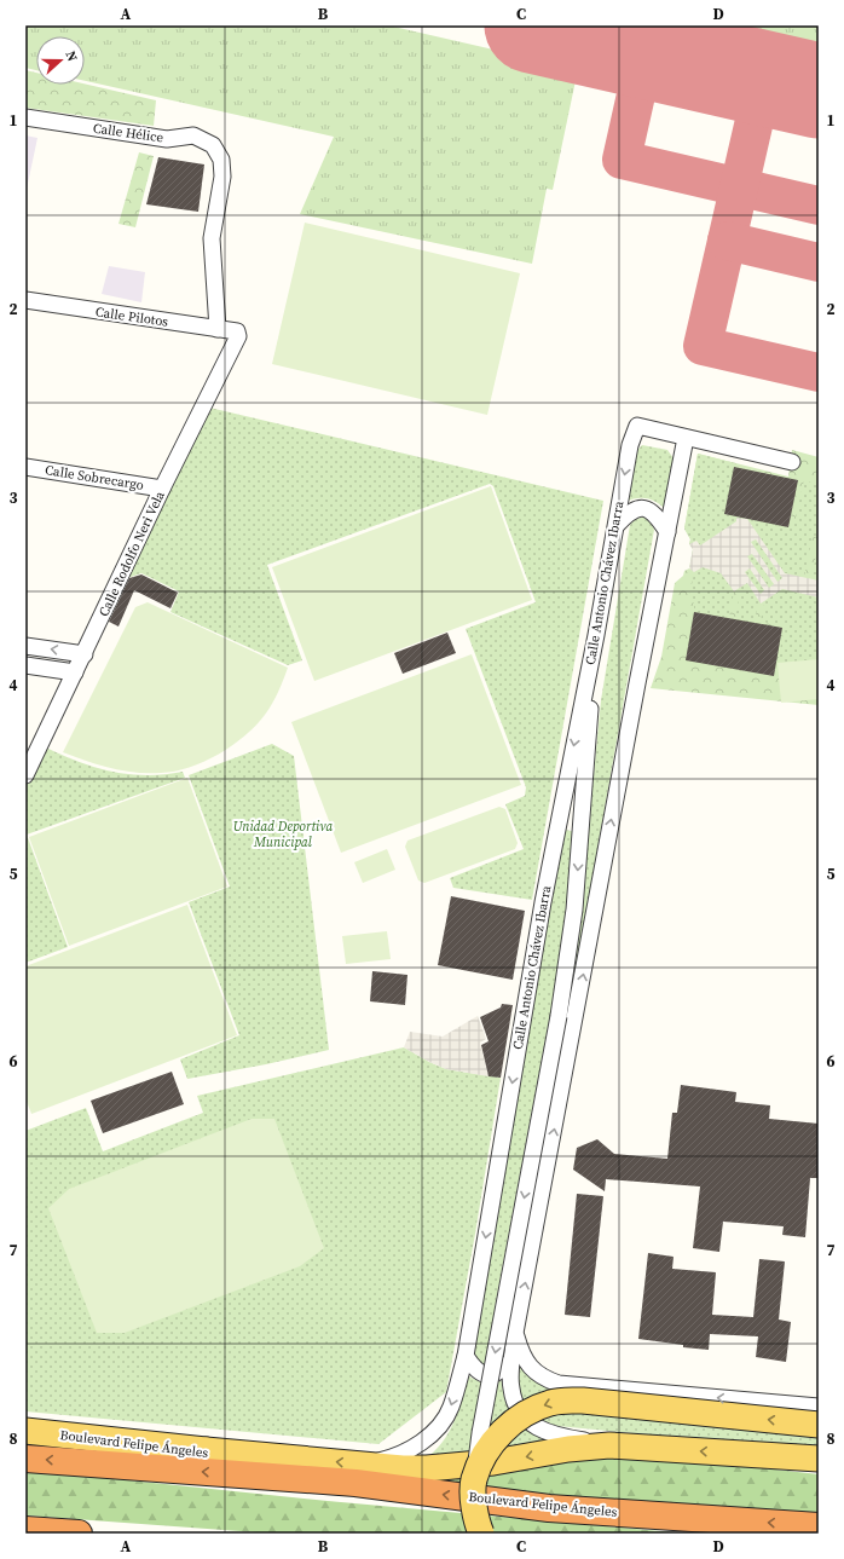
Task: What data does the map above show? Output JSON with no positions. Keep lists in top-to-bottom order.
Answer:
{
  "streets": {
    "highway": ["Boulevard Felipe Ángeles"],
    "street": [
      "Calle Hélice",
      "Calle Pilotos",
      "Calle Sobrecargo",
      "Calle Rodolfo Neri Vela",
      "Calle Antonio Chávez Ibarra"
    ]
  },
  "crossings": [
    ["Calle Hélice", "Calle Pilotos"],
    ["Calle Pilotos", "Calle Rodolfo Neri Vela"],
    ["Calle Sobrecargo", "Calle Rodolfo Neri Vela"]
  ],
  "parks": ["Unidad Deportiva Municipal"],
  "north": "right",
  "grid": {
    "columns": [
      "A",
      "B",
      "C",
      "D"
    ],
    "rows": [
      "1",
      "2",
      "3",
      "4",
      "5",
      "6",
      "7",
      "8"
    ]
  }
}
